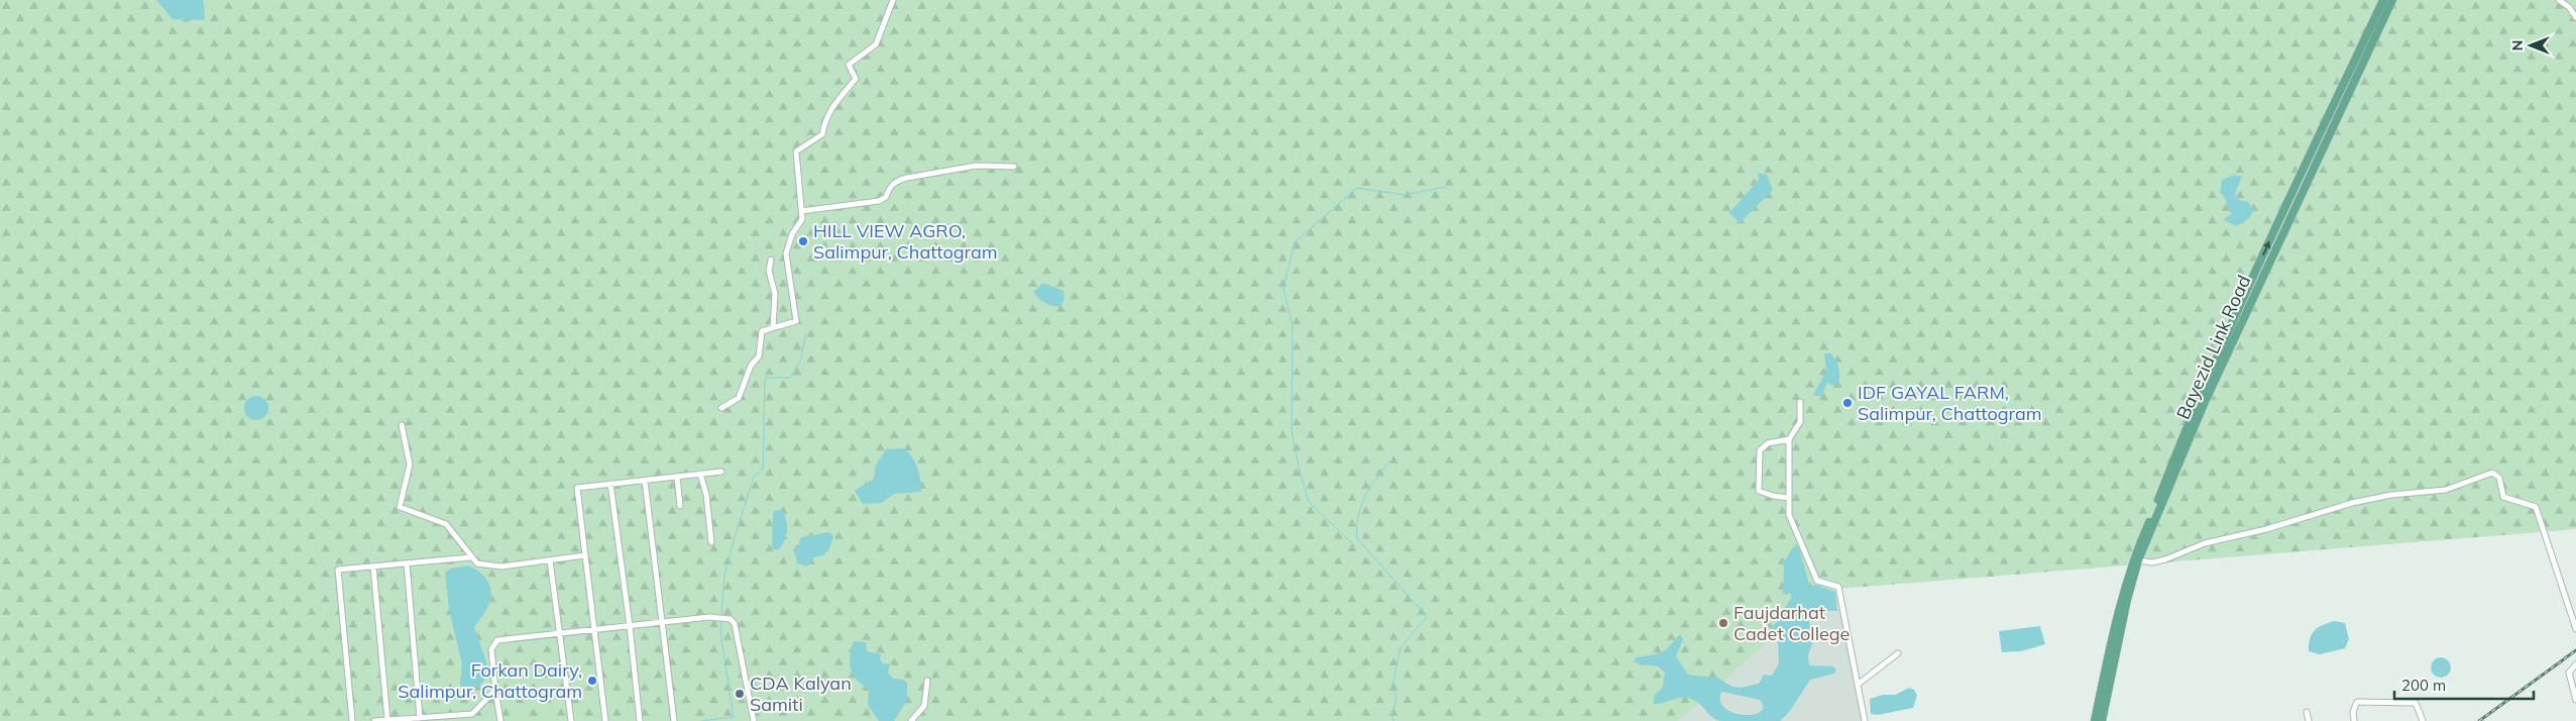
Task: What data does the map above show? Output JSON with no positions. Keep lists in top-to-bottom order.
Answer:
{
  "streets": {
    "main road": ["Bayezid Link Road"]
  },
  "places": [
    "HILL VIEW AGRO, Salimpur, Chattogram",
    "IDF GAYAL FARM, Salimpur, Chattogram",
    "Faujdarhat Cadet College",
    "Forkan Dairy, Salimpur, Chattogram",
    "CDA Kalyan Samiti"
  ],
  "scale_bar": "200 m",
  "north": "left"
}
